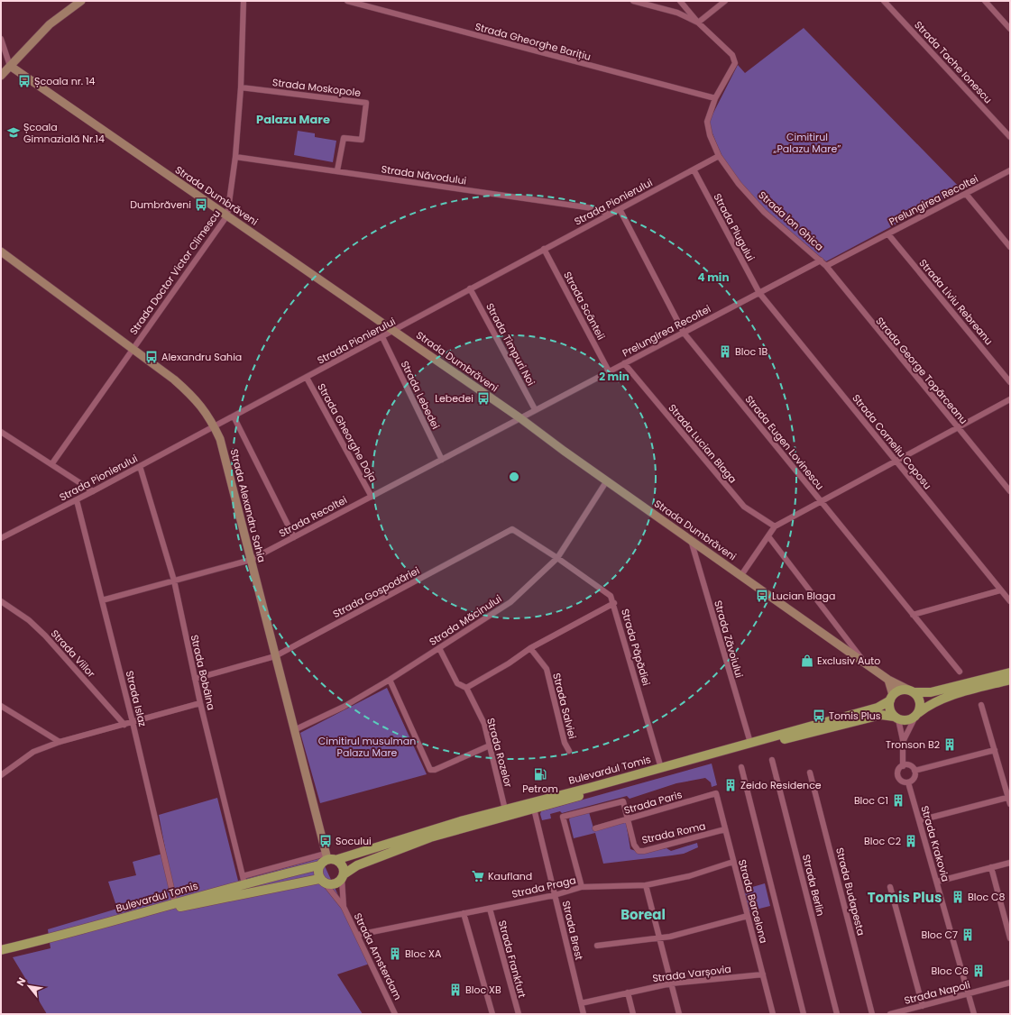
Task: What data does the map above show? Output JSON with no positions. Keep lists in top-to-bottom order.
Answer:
{
  "streets": {
    "main road": ["Bulevardul Tomis"],
    "street": [
      "Strada Gheorghe Barițiu",
      "Strada Tache Ionescu",
      "Strada Moskopole",
      "Strada Năvodului",
      "Strada Dumbrăveni",
      "Prelungirea Recoltei",
      "Strada Pionierului",
      "Strada Ion Ghica",
      "Strada Plugului",
      "Strada Doctor Victor Climescu",
      "Strada Liviu Rebreanu",
      "Strada Scânteii",
      "Strada Timpuri Noi",
      "Strada George Topârceanu",
      "Strada Lebedei",
      "Strada Gheorghe Doja",
      "Strada Corneliu Coposu",
      "Strada Eugen Lovinescu",
      "Strada Lucian Blaga",
      "Strada Alexandru Sahia",
      "Strada Recoltei",
      "Strada Gospodăriei",
      "Strada Măcinului",
      "Strada Zăvoiului",
      "Strada Păpădiei",
      "Strada Viilor",
      "Strada Bobâlna",
      "Strada Islaz",
      "Strada Salviei",
      "Strada Rozelor",
      "Strada Paris",
      "Strada Roma",
      "Strada Krakovia",
      "Strada Berlin",
      "Strada Praga",
      "Strada Budapesta",
      "Strada Barcelona",
      "Strada Brest",
      "Strada Amsterdam",
      "Strada Frankfurt",
      "Strada Varșovia",
      "Strada Napoli"
    ]
  },
  "crossings": [
    ["Strada Gheorghe Barițiu", "Strada Ion Ghica"],
    ["Strada Moskopole", "Strada Năvodului"],
    ["Strada Moskopole", "Strada Doctor Victor Climescu"],
    ["Strada Năvodului", "Strada Pionierului"],
    ["Strada Năvodului", "Strada Doctor Victor Climescu"],
    ["Strada Dumbrăveni", "Prelungirea Recoltei"],
    ["Strada Dumbrăveni", "Strada Pionierului"],
    ["Strada Dumbrăveni", "Strada Doctor Victor Climescu"],
    ["Strada Dumbrăveni", "Strada Recoltei"],
    ["Strada Dumbrăveni", "Strada Măcinului"],
    ["Strada Dumbrăveni", "Strada Zăvoiului"],
    ["Strada Dumbrăveni", "Bulevardul Tomis"],
    ["Prelungirea Recoltei", "Strada Ion Ghica"],
    ["Prelungirea Recoltei", "Strada Plugului"],
    ["Prelungirea Recoltei", "Strada Liviu Rebreanu"],
    ["Prelungirea Recoltei", "Strada Scânteii"],
    ["Prelungirea Recoltei", "Strada Timpuri Noi"],
    ["Prelungirea Recoltei", "Strada George Topârceanu"],
    ["Prelungirea Recoltei", "Strada Corneliu Coposu"],
    ["Prelungirea Recoltei", "Strada Eugen Lovinescu"],
    ["Prelungirea Recoltei", "Strada Lucian Blaga"],
    ["Prelungirea Recoltei", "Strada Recoltei"],
    ["Strada Pionierului", "Strada Ion Ghica"],
    ["Strada Pionierului", "Strada Plugului"],
    ["Strada Pionierului", "Strada Scânteii"],
    ["Strada Pionierului", "Strada Timpuri Noi"],
    ["Strada Pionierului", "Strada Lebedei"],
    ["Strada Pionierului", "Strada Gheorghe Doja"],
    ["Strada Pionierului", "Strada Eugen Lovinescu"],
    ["Strada Pionierului", "Strada Alexandru Sahia"],
    ["Strada Pionierului", "Strada Bobâlna"],
    ["Strada Pionierului", "Strada Islaz"],
    ["Strada Ion Ghica", "Strada George Topârceanu"],
    ["Strada Plugului", "Strada Corneliu Coposu"],
    ["Strada Doctor Victor Climescu", "Strada Alexandru Sahia"],
    ["Strada Lebedei", "Strada Recoltei"],
    ["Strada Gheorghe Doja", "Strada Recoltei"],
    ["Strada Alexandru Sahia", "Strada Recoltei"],
    ["Strada Alexandru Sahia", "Strada Gospodăriei"],
    ["Strada Alexandru Sahia", "Strada Măcinului"],
    ["Strada Alexandru Sahia", "Bulevardul Tomis"],
    ["Strada Alexandru Sahia", "Strada Amsterdam"],
    ["Strada Recoltei", "Strada Bobâlna"],
    ["Strada Recoltei", "Strada Islaz"],
    ["Strada Gospodăriei", "Strada Măcinului"],
    ["Strada Gospodăriei", "Strada Păpădiei"],
    ["Strada Gospodăriei", "Strada Bobâlna"],
    ["Strada Măcinului", "Strada Păpădiei"],
    ["Strada Măcinului", "Strada Rozelor"],
    ["Strada Zăvoiului", "Bulevardul Tomis"],
    ["Strada Păpădiei", "Bulevardul Tomis"],
    ["Strada Bobâlna", "Bulevardul Tomis"],
    ["Strada Islaz", "Bulevardul Tomis"],
    ["Strada Rozelor", "Bulevardul Tomis"],
    ["Bulevardul Tomis", "Strada Brest"],
    ["Bulevardul Tomis", "Strada Amsterdam"],
    ["Strada Paris", "Strada Roma"],
    ["Strada Paris", "Strada Barcelona"],
    ["Strada Roma", "Strada Barcelona"],
    ["Strada Krakovia", "Strada Napoli"],
    ["Strada Praga", "Strada Barcelona"],
    ["Strada Praga", "Strada Brest"],
    ["Strada Praga", "Strada Amsterdam"],
    ["Strada Praga", "Strada Frankfurt"],
    ["Strada Barcelona", "Strada Varșovia"],
    ["Strada Brest", "Strada Varșovia"]
  ],
  "districts": ["Palazu Mare", "Tomis Plus", "Boreal"],
  "parks": ["Cimitirul „Palazu Mare”", "Cimitirul musulman Palazu Mare"],
  "places": {
    "bus stop": [
      "Școala nr. 14",
      "Dumbrăveni",
      "Alexandru Sahia",
      "Lebedei",
      "Lucian Blaga",
      "Tomis Plus",
      "Socului"
    ],
    "school or university": ["Școala Gimnazială Nr.14"],
    "building": [
      "Bloc 1B",
      "Tronson B2",
      "Zeido Residence",
      "Bloc C1",
      "Bloc C2",
      "Bloc C8",
      "Bloc C7",
      "Bloc XA",
      "Bloc C6",
      "Bloc XB"
    ],
    "shop": ["Exclusiv Auto"],
    "fuel station": ["Petrom"],
    "supermarket": ["Kaufland"]
  },
  "north": "top left",
  "rings": ["4 min", "2 min"]
}
